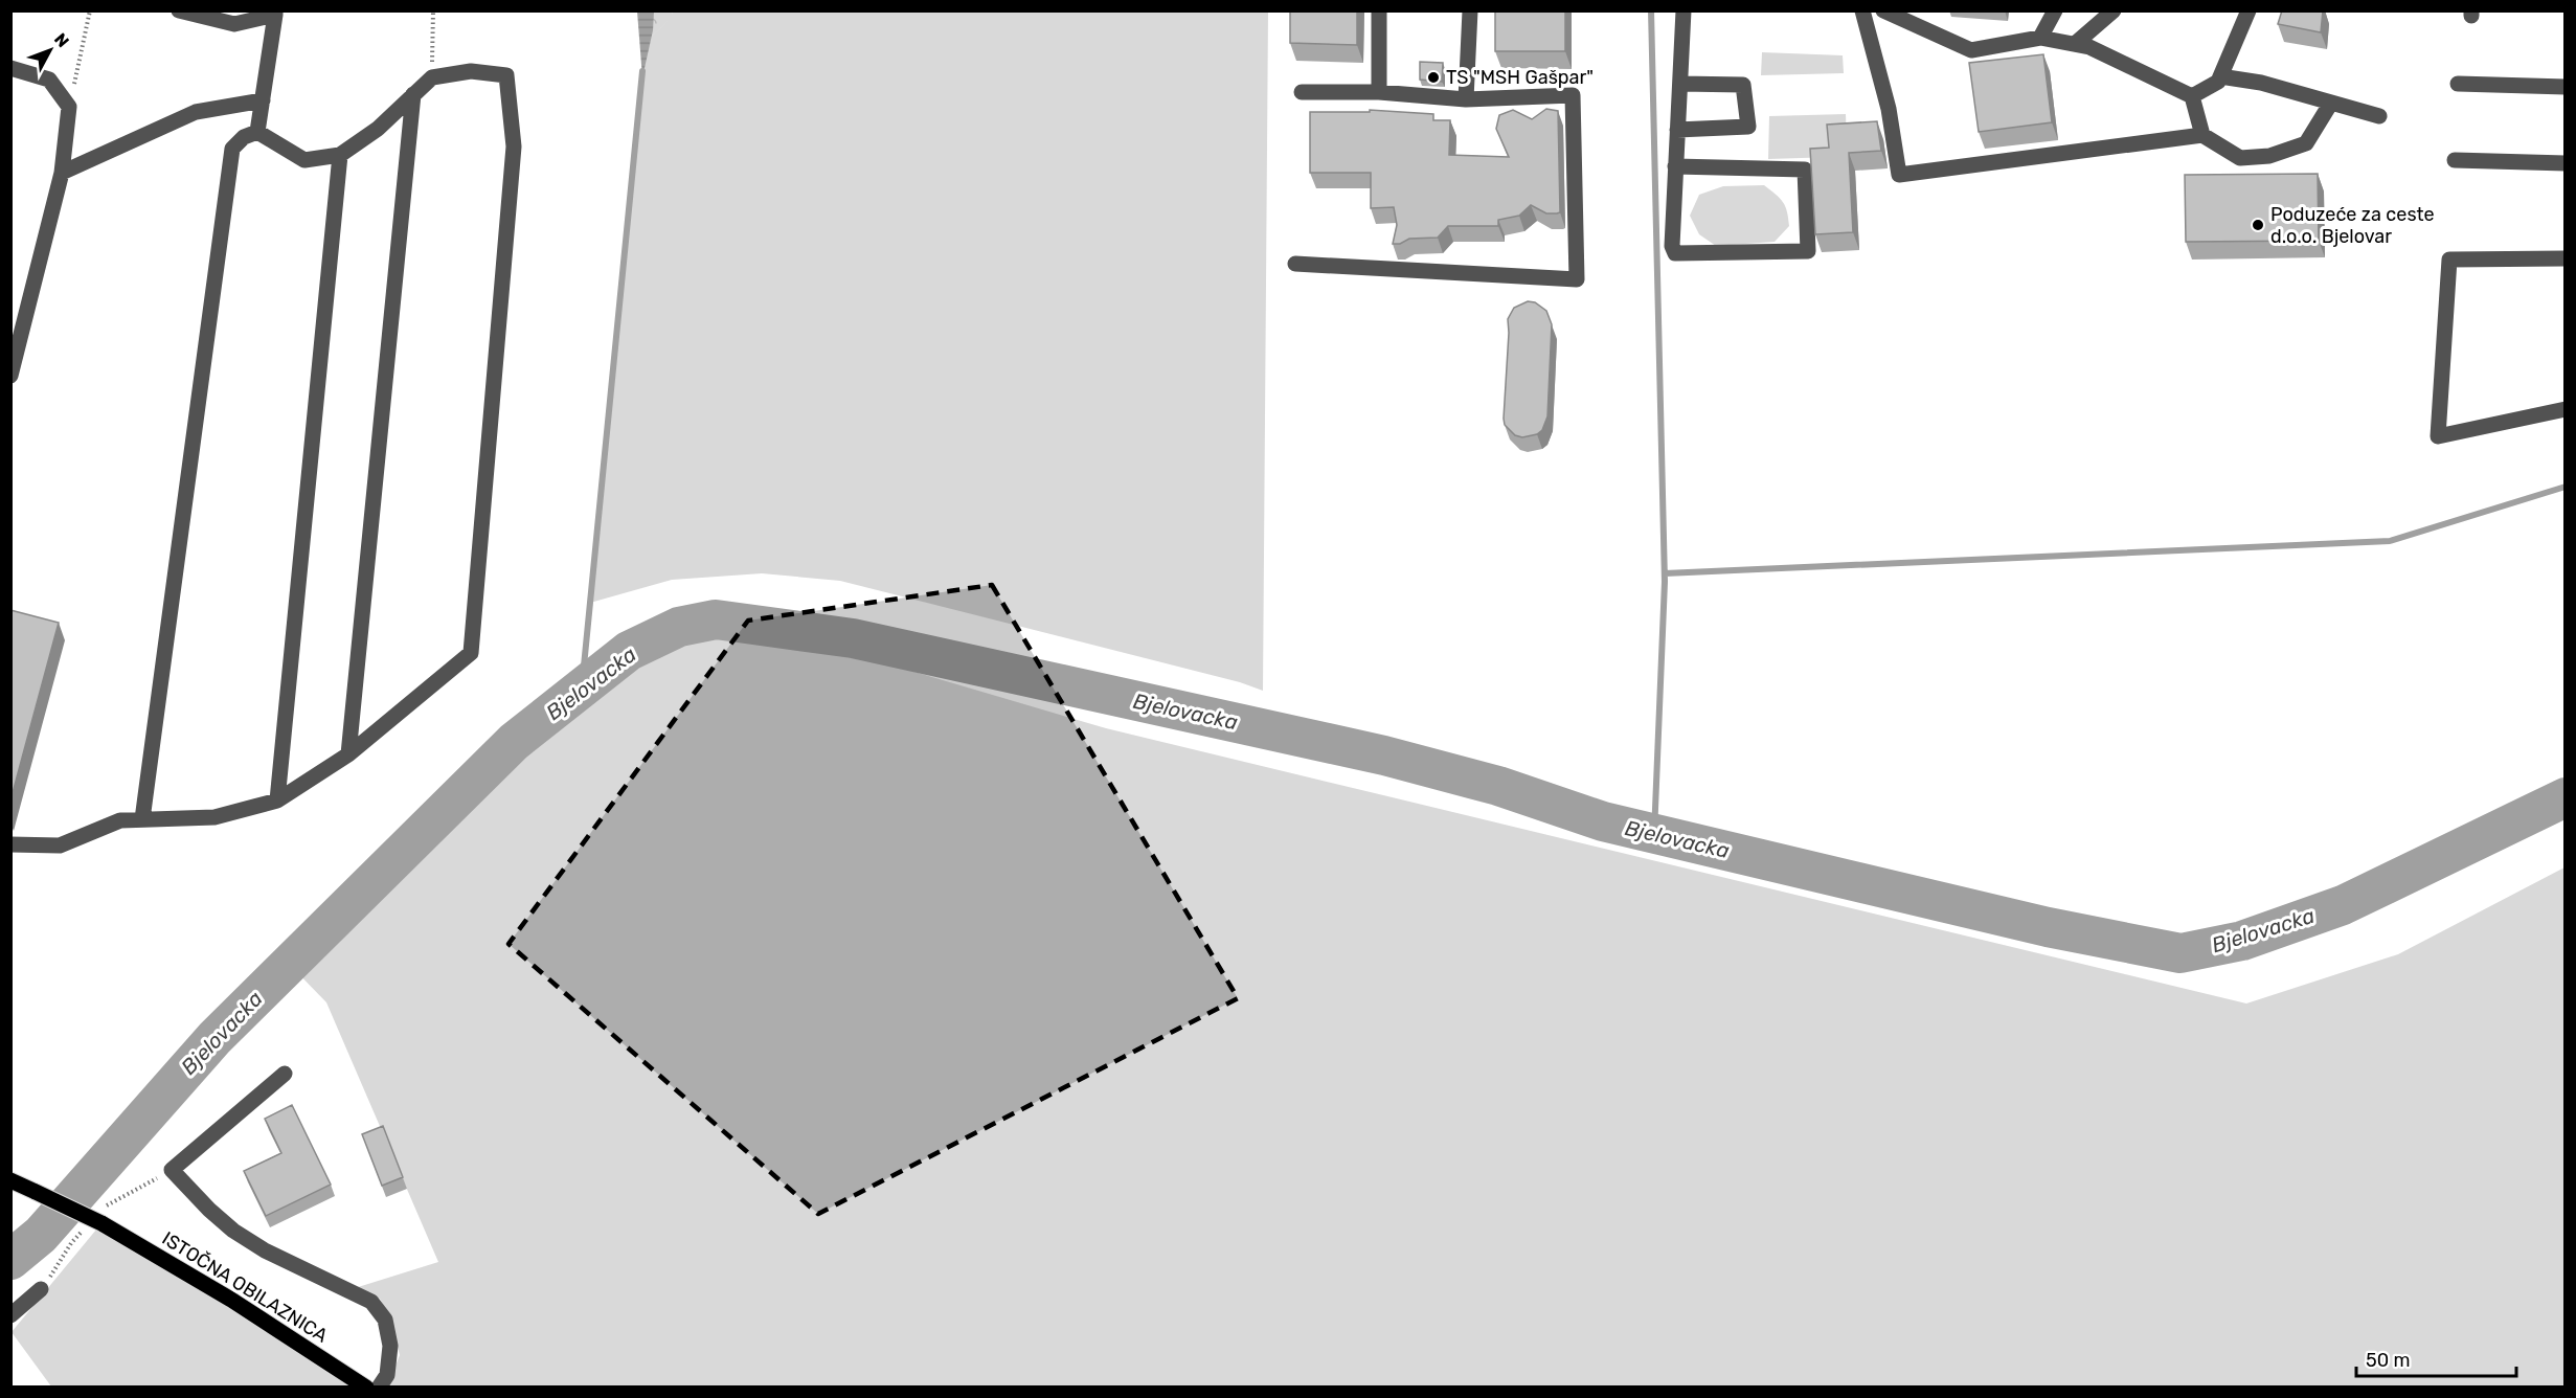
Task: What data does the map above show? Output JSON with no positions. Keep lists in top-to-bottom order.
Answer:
{
  "streets": {
    "main road": ["ISTOČNA OBILAZNICA"]
  },
  "water": ["Bjelovacka"],
  "places": ["TS \"MSH Gašpar\"", "Poduzeće za ceste d.o.o. Bjelovar"],
  "scale_bar": "50 m",
  "north": "top right"
}
